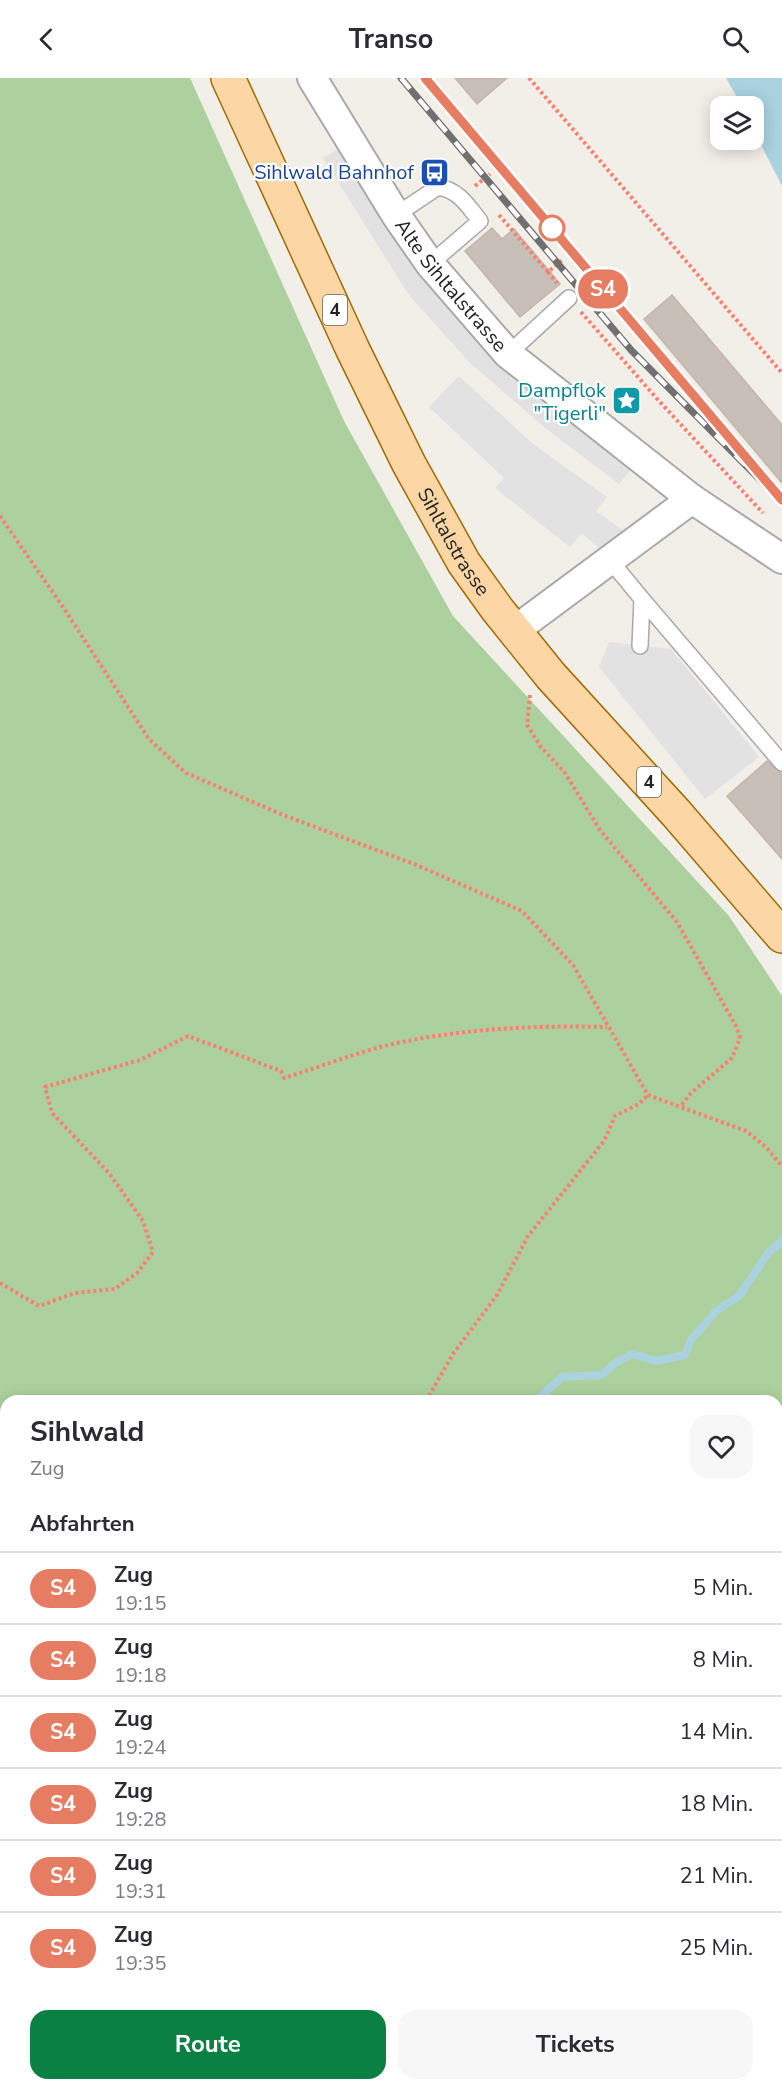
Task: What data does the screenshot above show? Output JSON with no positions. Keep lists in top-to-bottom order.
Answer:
{
  "streets": {
    "main road": ["4", "Sihltalstrasse"],
    "street": ["Alte Sihltalstrasse"]
  },
  "places": {
    "bus stop": ["Sihlwald Bahnhof"],
    "place": ["Dampflok \"Tigerli\""]
  },
  "page": {
    "header": "Transo",
    "on_map": "S4",
    "heading": [
      ["Sihlwald", "Zug"],
      "Abfahrten"
    ],
    "list": [
      {
        "mark": "S4",
        "name": "Zug",
        "note": "19:15",
        "value": "5 Min."
      },
      {
        "mark": "S4",
        "name": "Zug",
        "note": "19:18",
        "value": "8 Min."
      },
      {
        "mark": "S4",
        "name": "Zug",
        "note": "19:24",
        "value": "14 Min."
      },
      {
        "mark": "S4",
        "name": "Zug",
        "note": "19:28",
        "value": "18 Min."
      },
      {
        "mark": "S4",
        "name": "Zug",
        "note": "19:31",
        "value": "21 Min."
      },
      {
        "mark": "S4",
        "name": "Zug",
        "note": "19:35",
        "value": "25 Min."
      }
    ],
    "buttons": ["Route", "Tickets"]
  }
}
